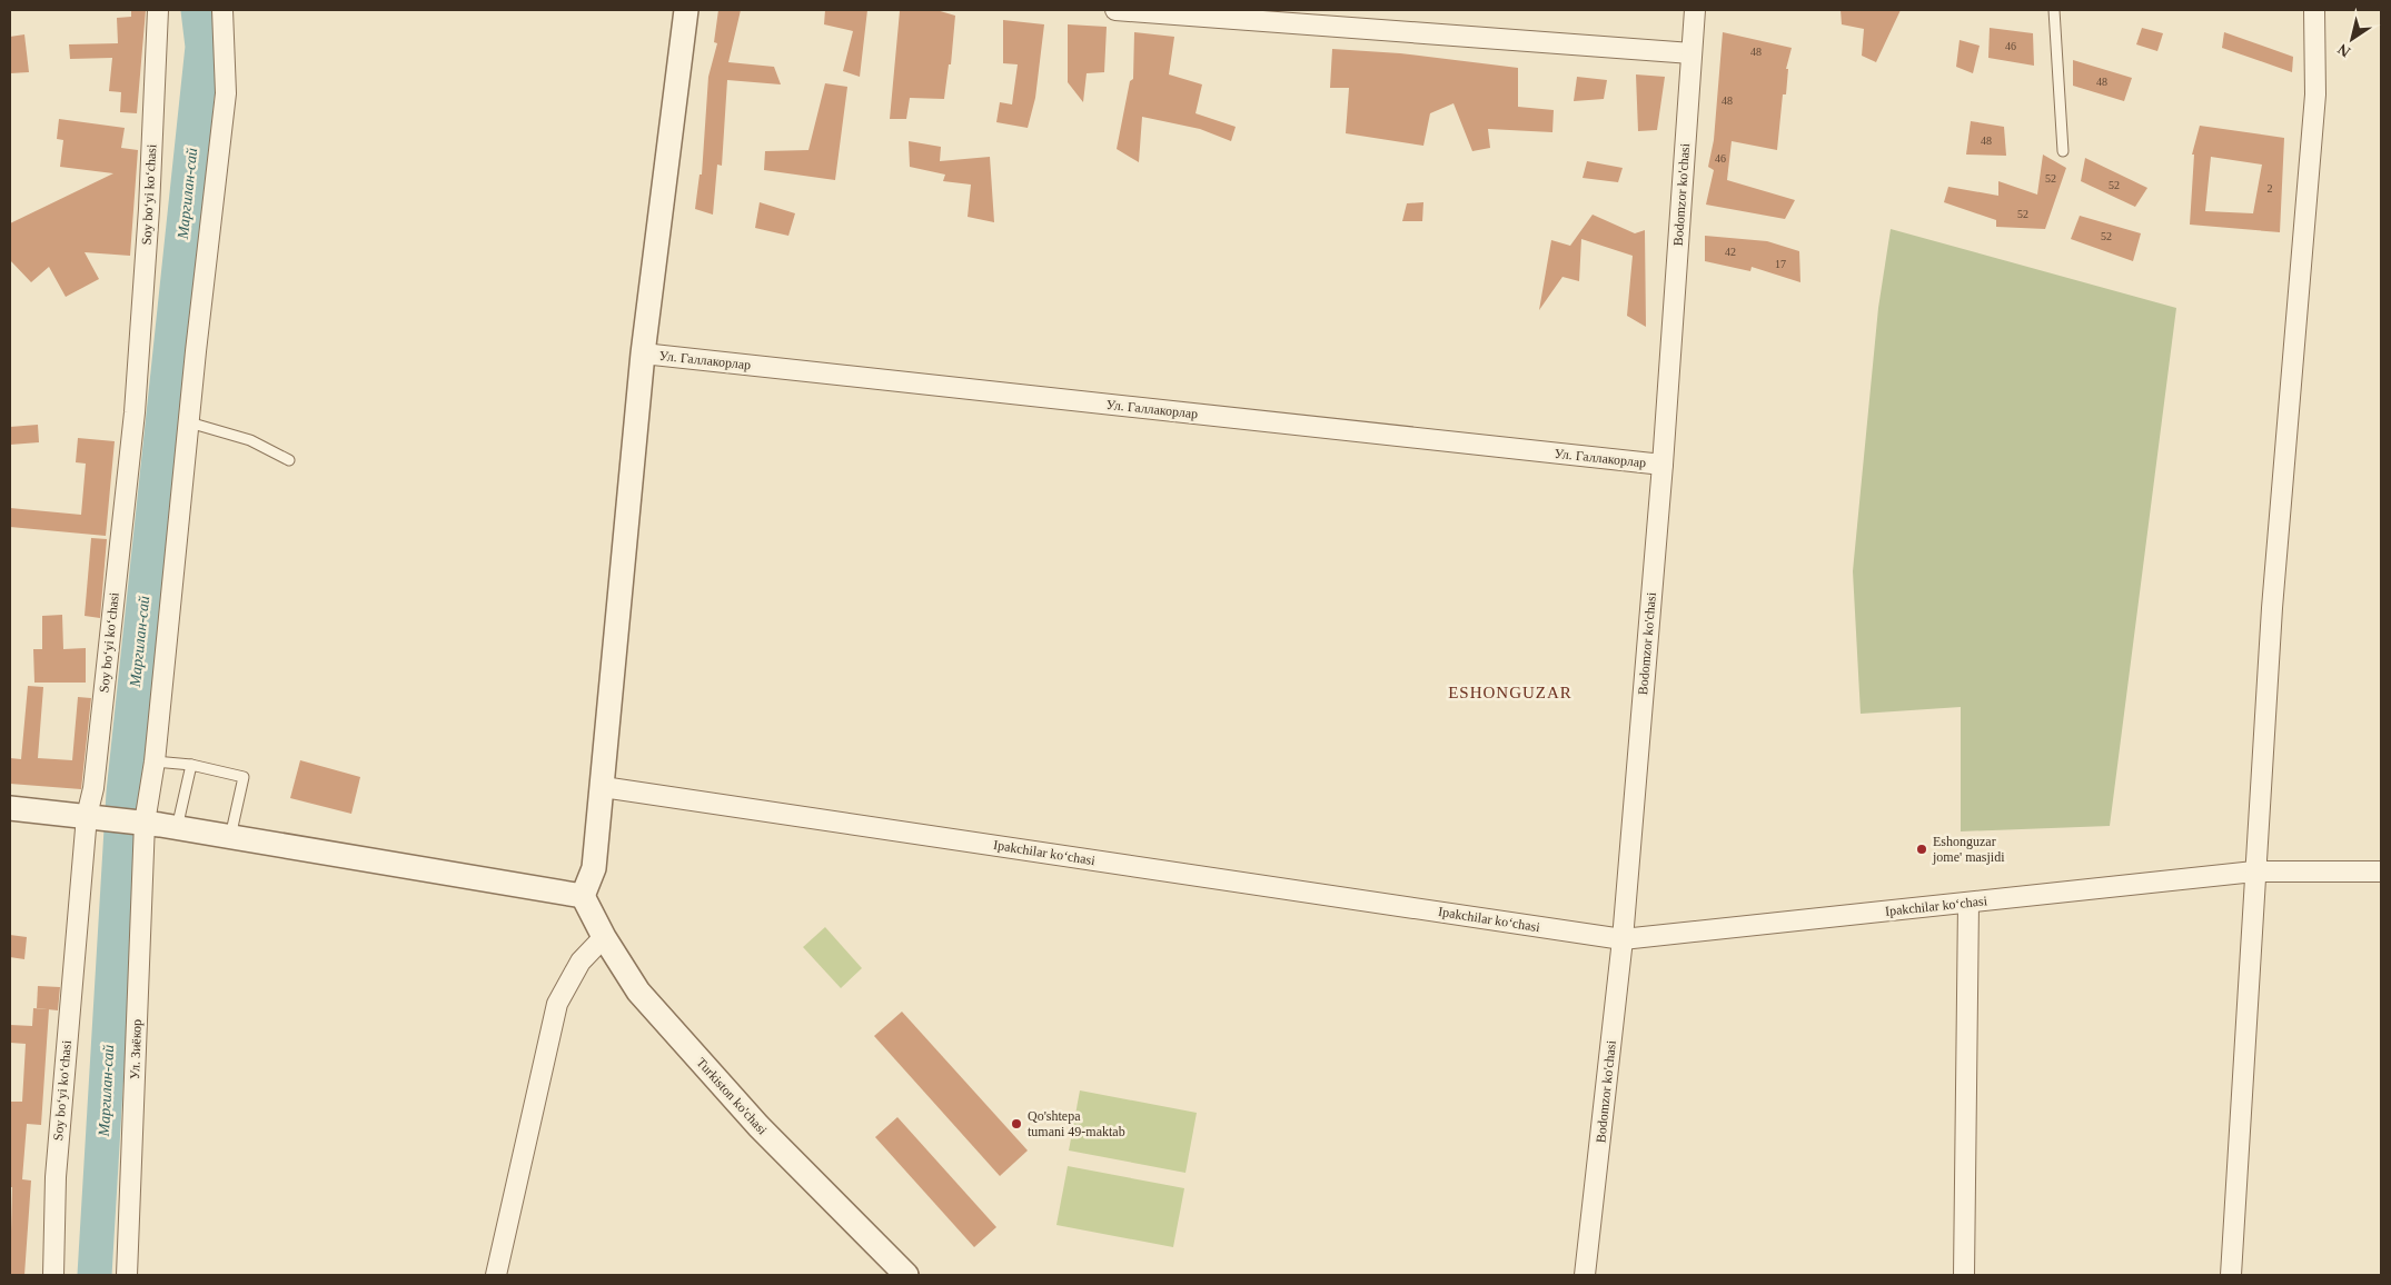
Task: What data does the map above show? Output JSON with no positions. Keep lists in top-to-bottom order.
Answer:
{
  "streets": {
    "street": [
      "Soy boʻyi koʻchasi",
      "Bodomzor ko'chasi",
      "Ул. Галлакорлар",
      "Ipakchilar koʻchasi",
      "Ул. Зиёкор",
      "Turkiston ko'chasi"
    ]
  },
  "crossings": [
    ["Bodomzor ko'chasi", "Ул. Галлакорлар"],
    ["Bodomzor ko'chasi", "Ipakchilar koʻchasi"]
  ],
  "districts": ["ESHONGUZAR"],
  "water": ["Маргилан-сай"],
  "places": ["Eshonguzar jome' masjidi", "Qo'shtepa tumani 49-maktab"],
  "house_numbers": [
    "46",
    "48",
    "48",
    "48",
    "48",
    "46",
    "52",
    "52",
    "2",
    "52",
    "52",
    "42",
    "17"
  ],
  "north": "bottom left"
}
